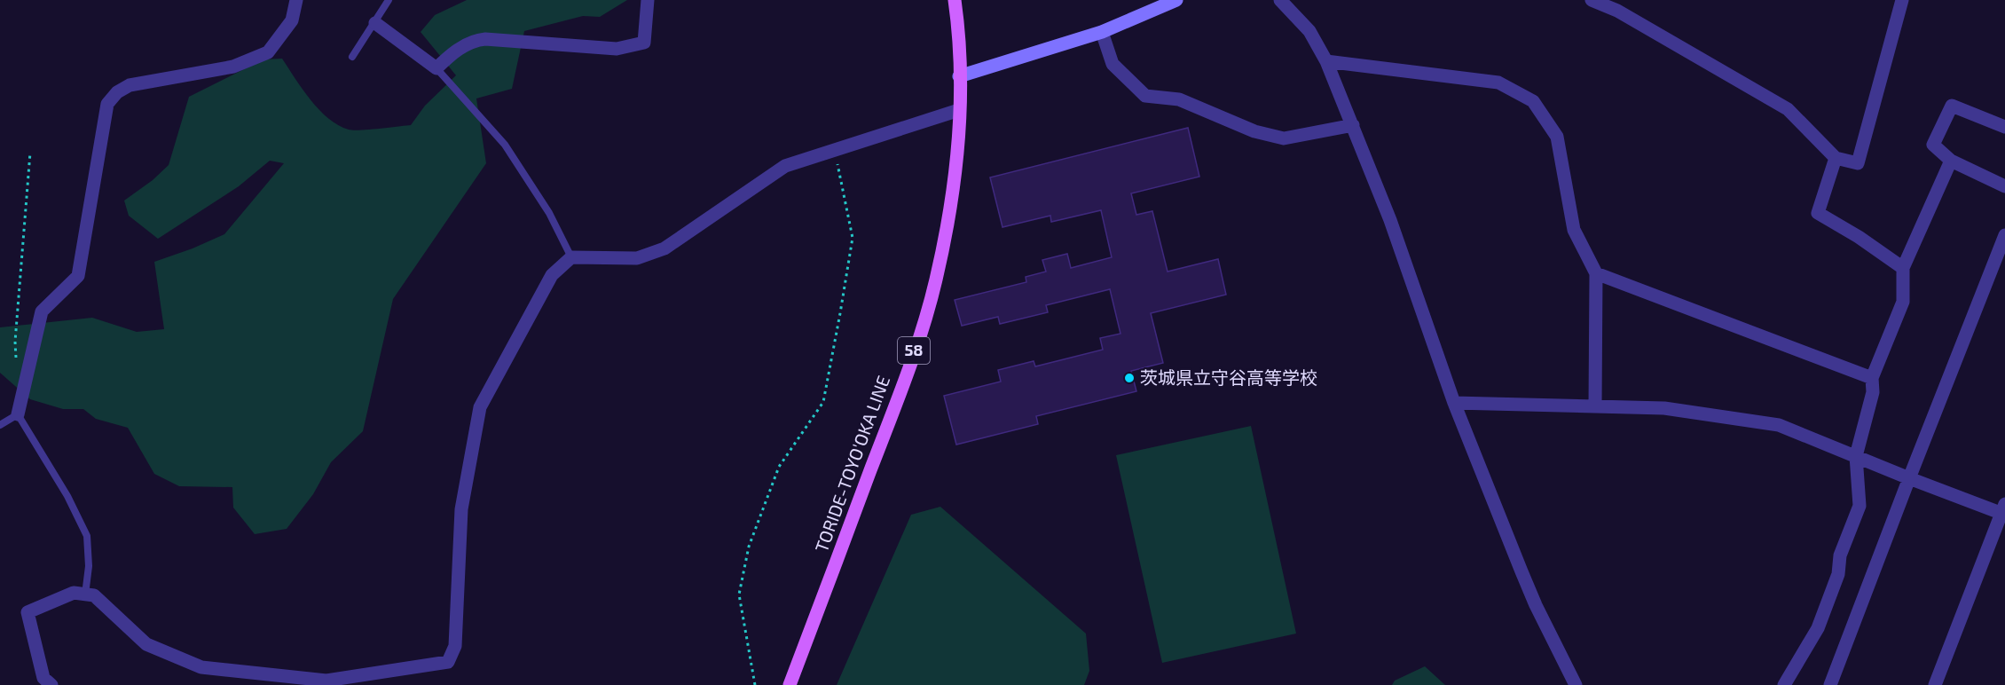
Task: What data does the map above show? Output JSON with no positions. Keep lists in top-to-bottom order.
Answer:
{
  "streets": {
    "main road": ["58", "TORIDE-TOYO'OKA LINE"]
  },
  "places": ["茨城県立守谷高等学校"]
}
